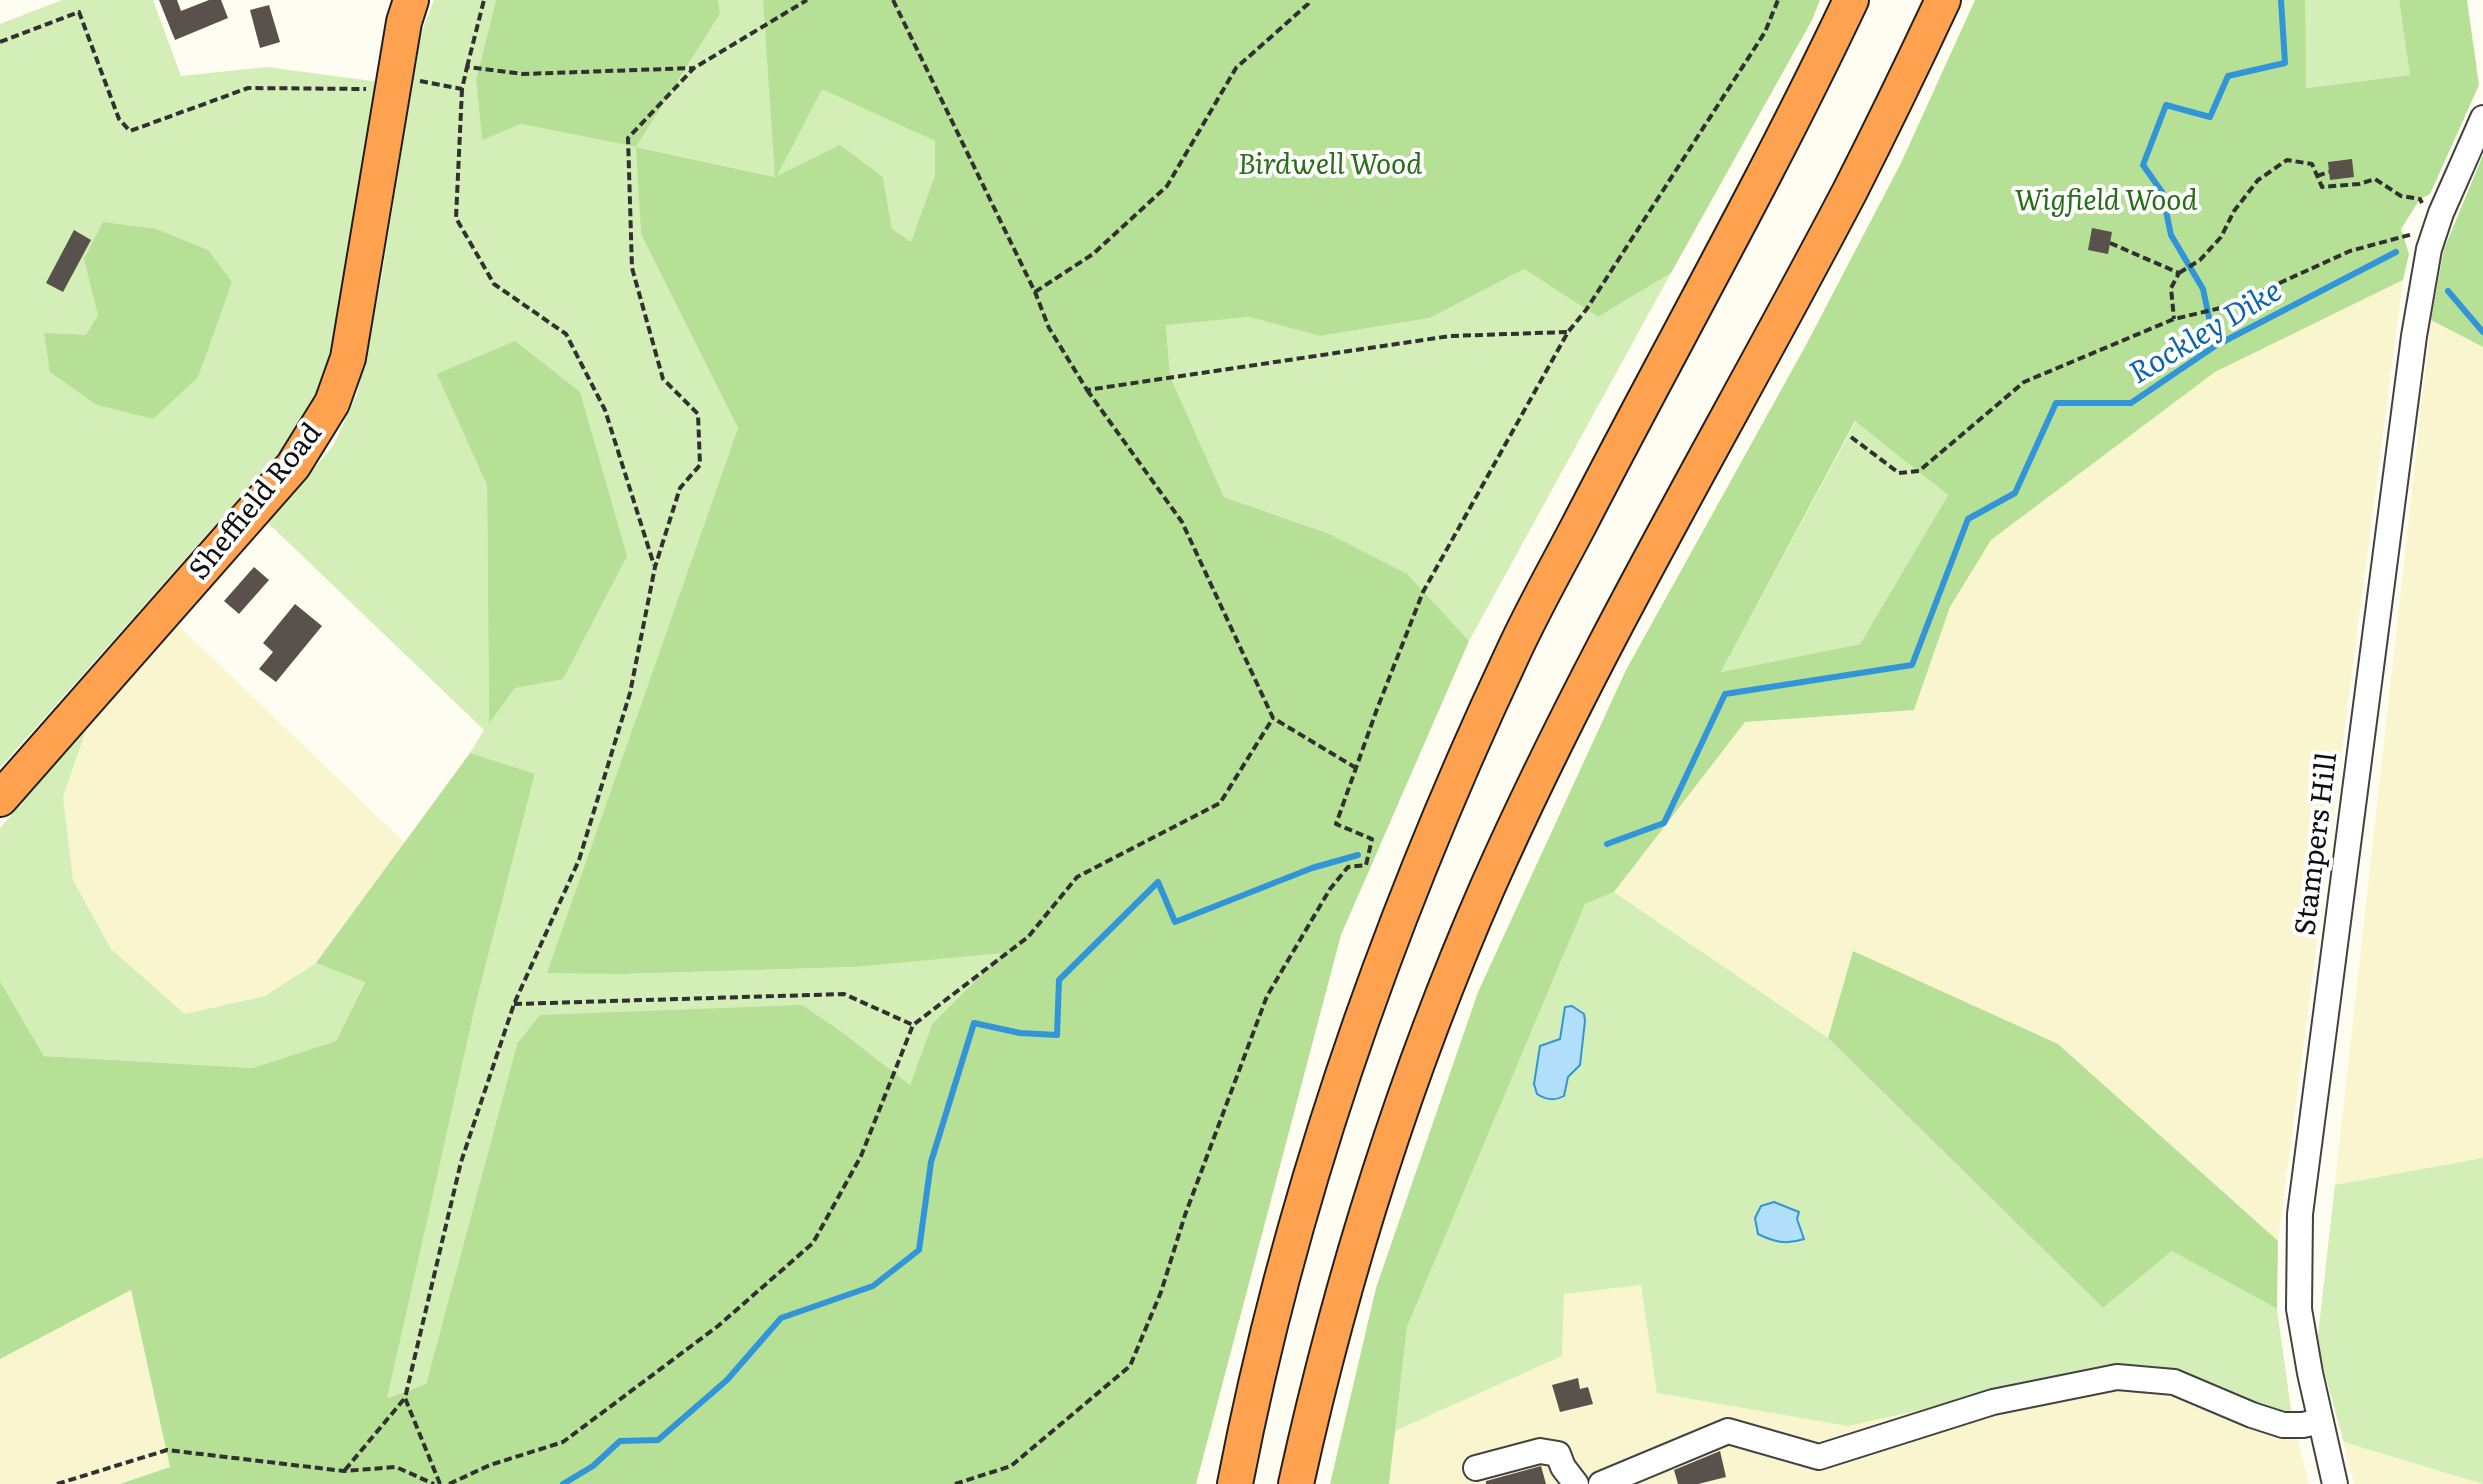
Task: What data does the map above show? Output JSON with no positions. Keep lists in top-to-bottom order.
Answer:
{
  "streets": {
    "highway": ["Sheffield Road"],
    "street": ["Stampers Hill"]
  },
  "water": ["Rockley Dike"],
  "parks": ["Birdwell Wood", "Wigfield Wood"]
}
